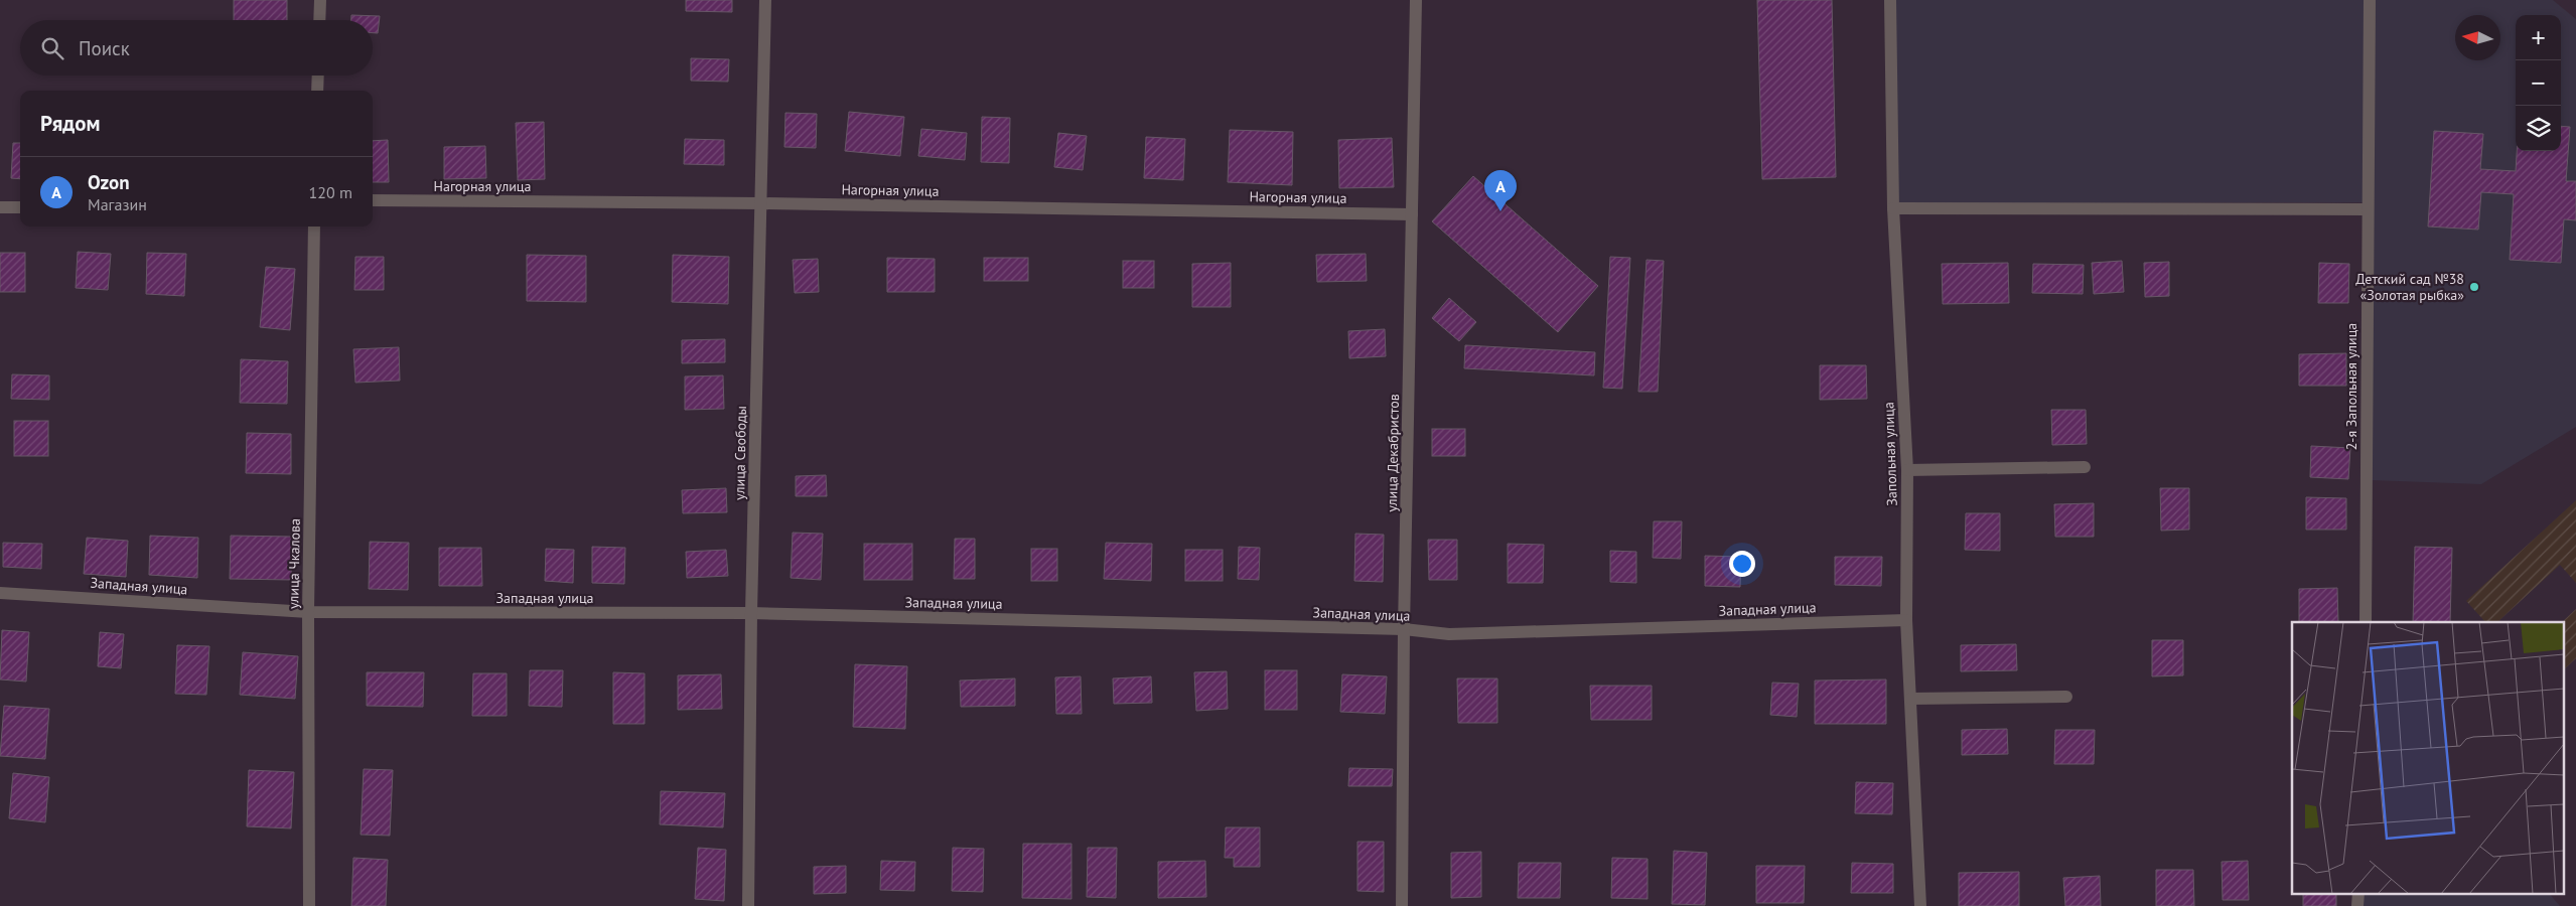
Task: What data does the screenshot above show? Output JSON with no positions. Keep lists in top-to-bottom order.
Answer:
{
  "streets": {
    "street": [
      "Нагорная улица",
      "2-я Запольная улица",
      "улица Свободы",
      "улица Декабристов",
      "Запольная улица",
      "улица Чкалова",
      "Западная улица"
    ]
  },
  "crossings": [
    ["Нагорная улица", "улица Свободы"],
    ["Нагорная улица", "улица Декабристов"],
    ["улица Свободы", "Западная улица"],
    ["улица Декабристов", "Западная улица"],
    ["Запольная улица", "Западная улица"],
    ["улица Чкалова", "Западная улица"]
  ],
  "places": ["Детский сад №38 «Золотая рыбка»"],
  "north": "left",
  "page": {
    "map_buttons": ["+", "−"],
    "search": "Поиск",
    "heading": "Рядом",
    "list": [
      {
        "mark": "A",
        "name": "Ozon",
        "note": "Магазин",
        "value": "120 m"
      }
    ],
    "pins": "A"
  }
}
